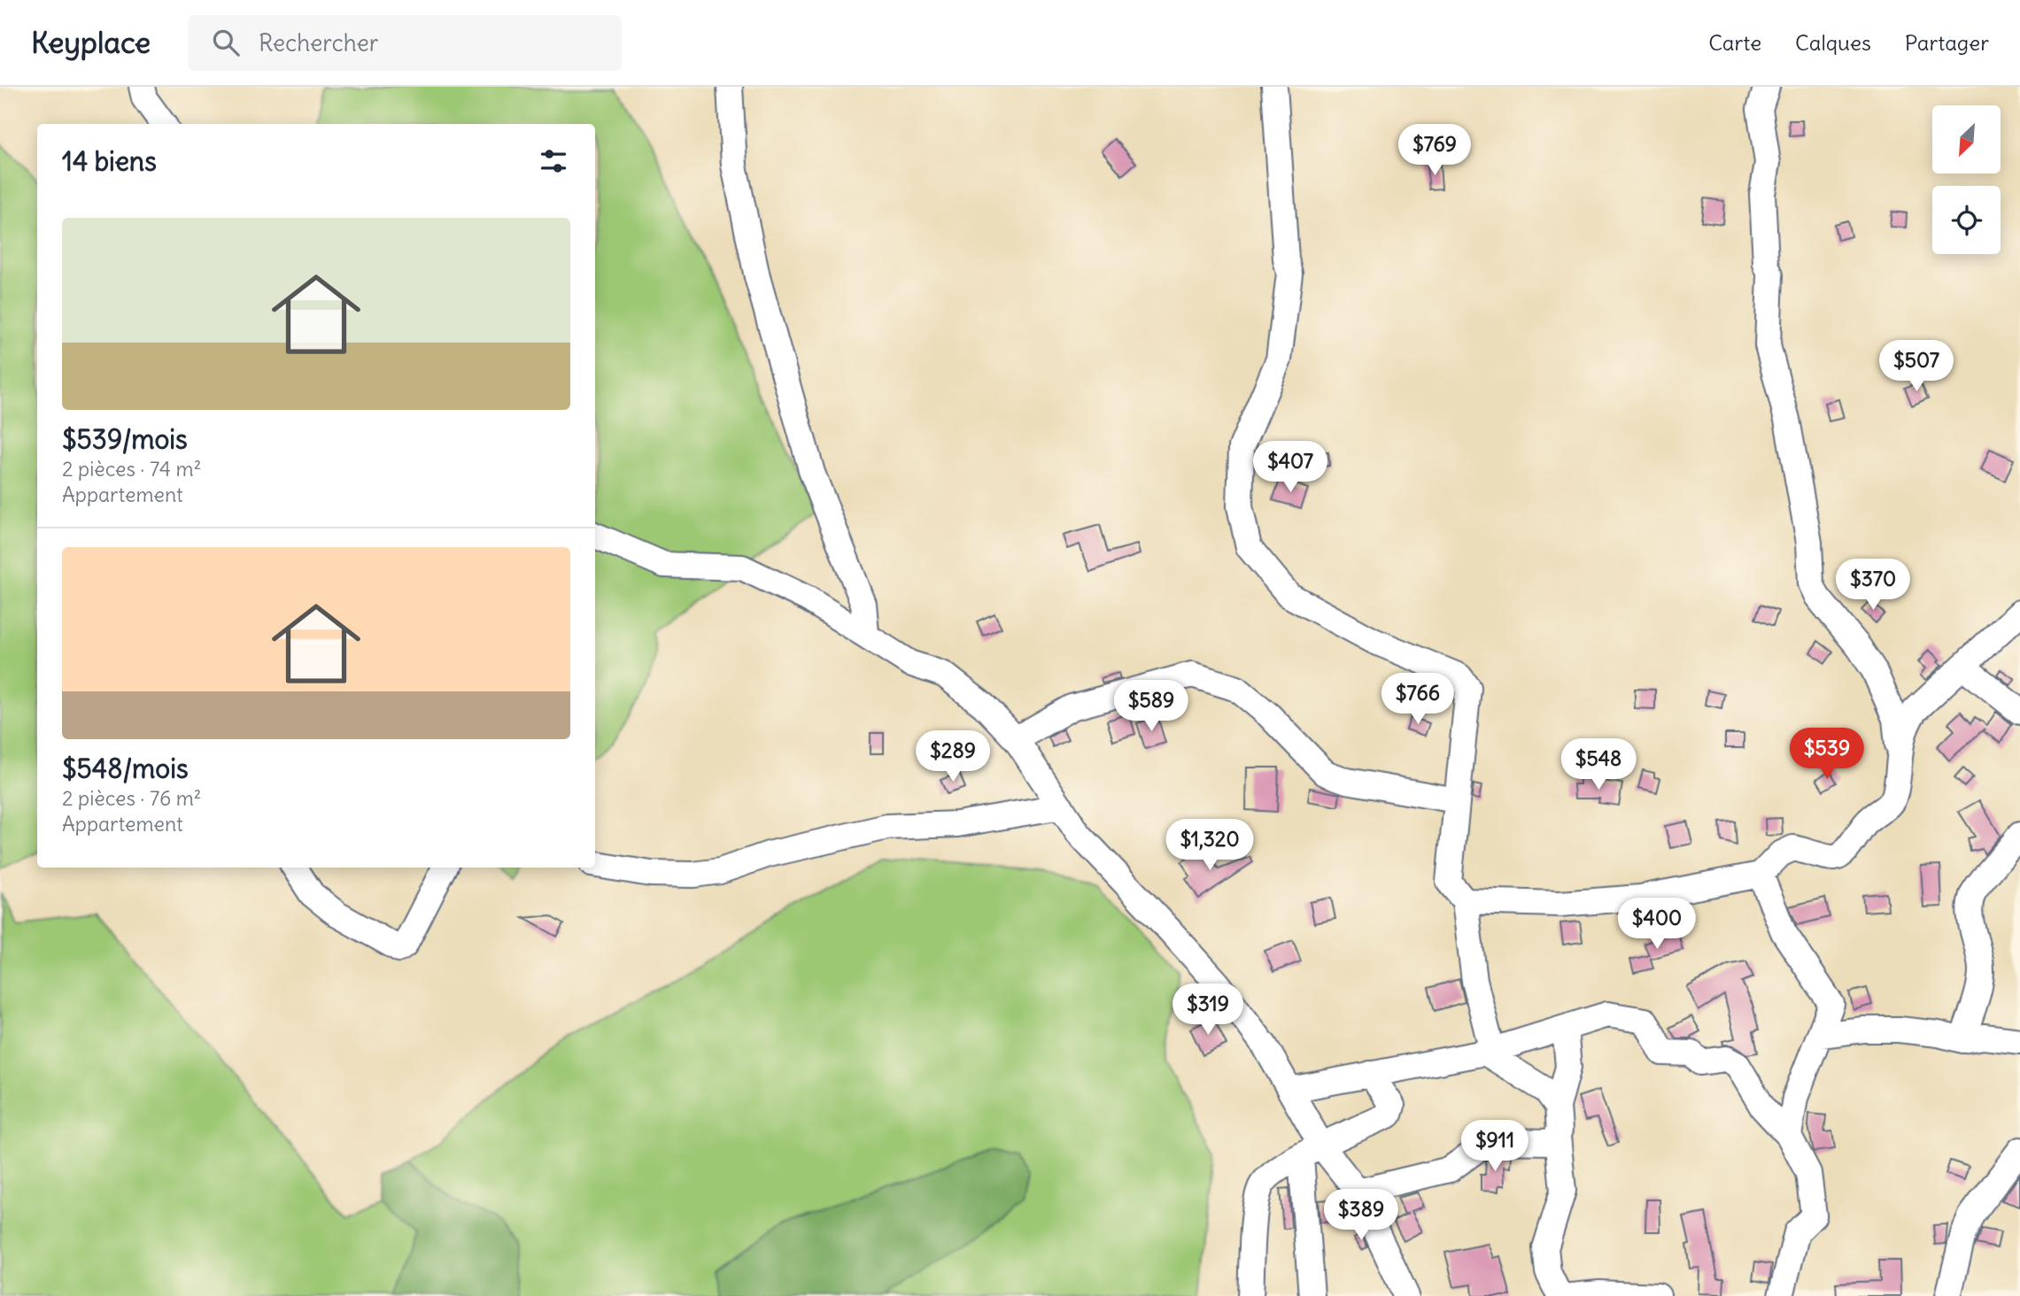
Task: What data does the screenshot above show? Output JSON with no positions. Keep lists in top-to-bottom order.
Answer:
{
  "north": "bottom left",
  "page": {
    "header": "Keyplace",
    "search": "Rechercher",
    "nav": ["Carte", "Calques", "Partager"],
    "price": [
      "$769",
      "$507",
      "$407",
      "$370",
      "$766",
      "$589",
      "$539",
      "$289",
      "$548",
      "$1,320",
      "$400",
      "$319",
      "$911",
      "$389"
    ],
    "heading": "14 biens",
    "list": [
      {
        "name": "$539/mois",
        "note": "2 pièces · 74 m² · Appartement"
      },
      {
        "name": "$548/mois",
        "note": "2 pièces · 76 m² · Appartement"
      }
    ]
  }
}
